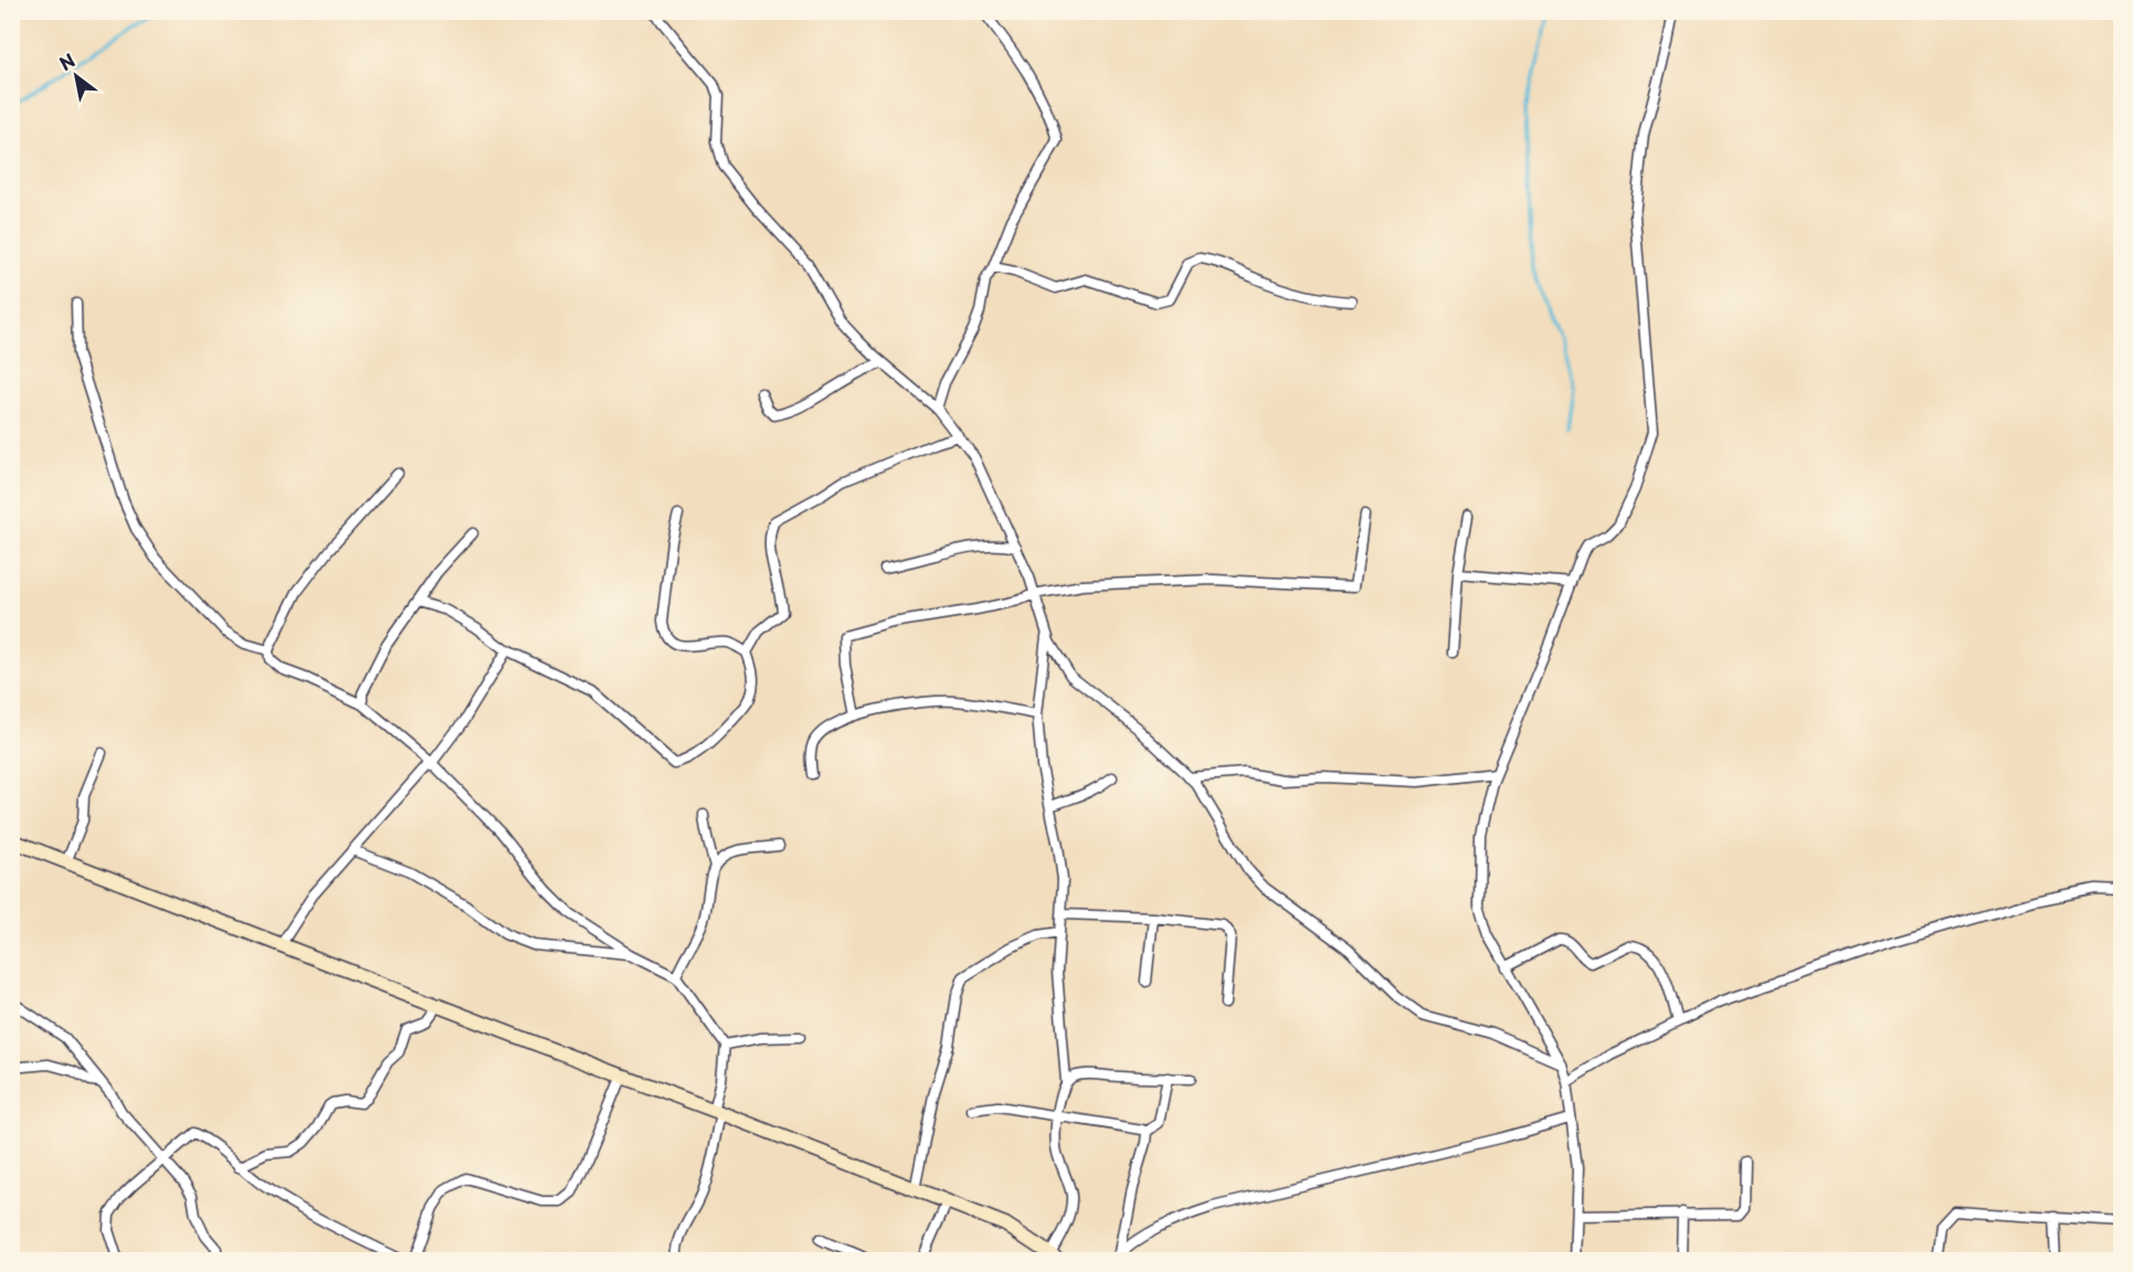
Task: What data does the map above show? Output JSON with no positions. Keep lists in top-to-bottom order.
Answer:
{
  "north": "top left"
}
